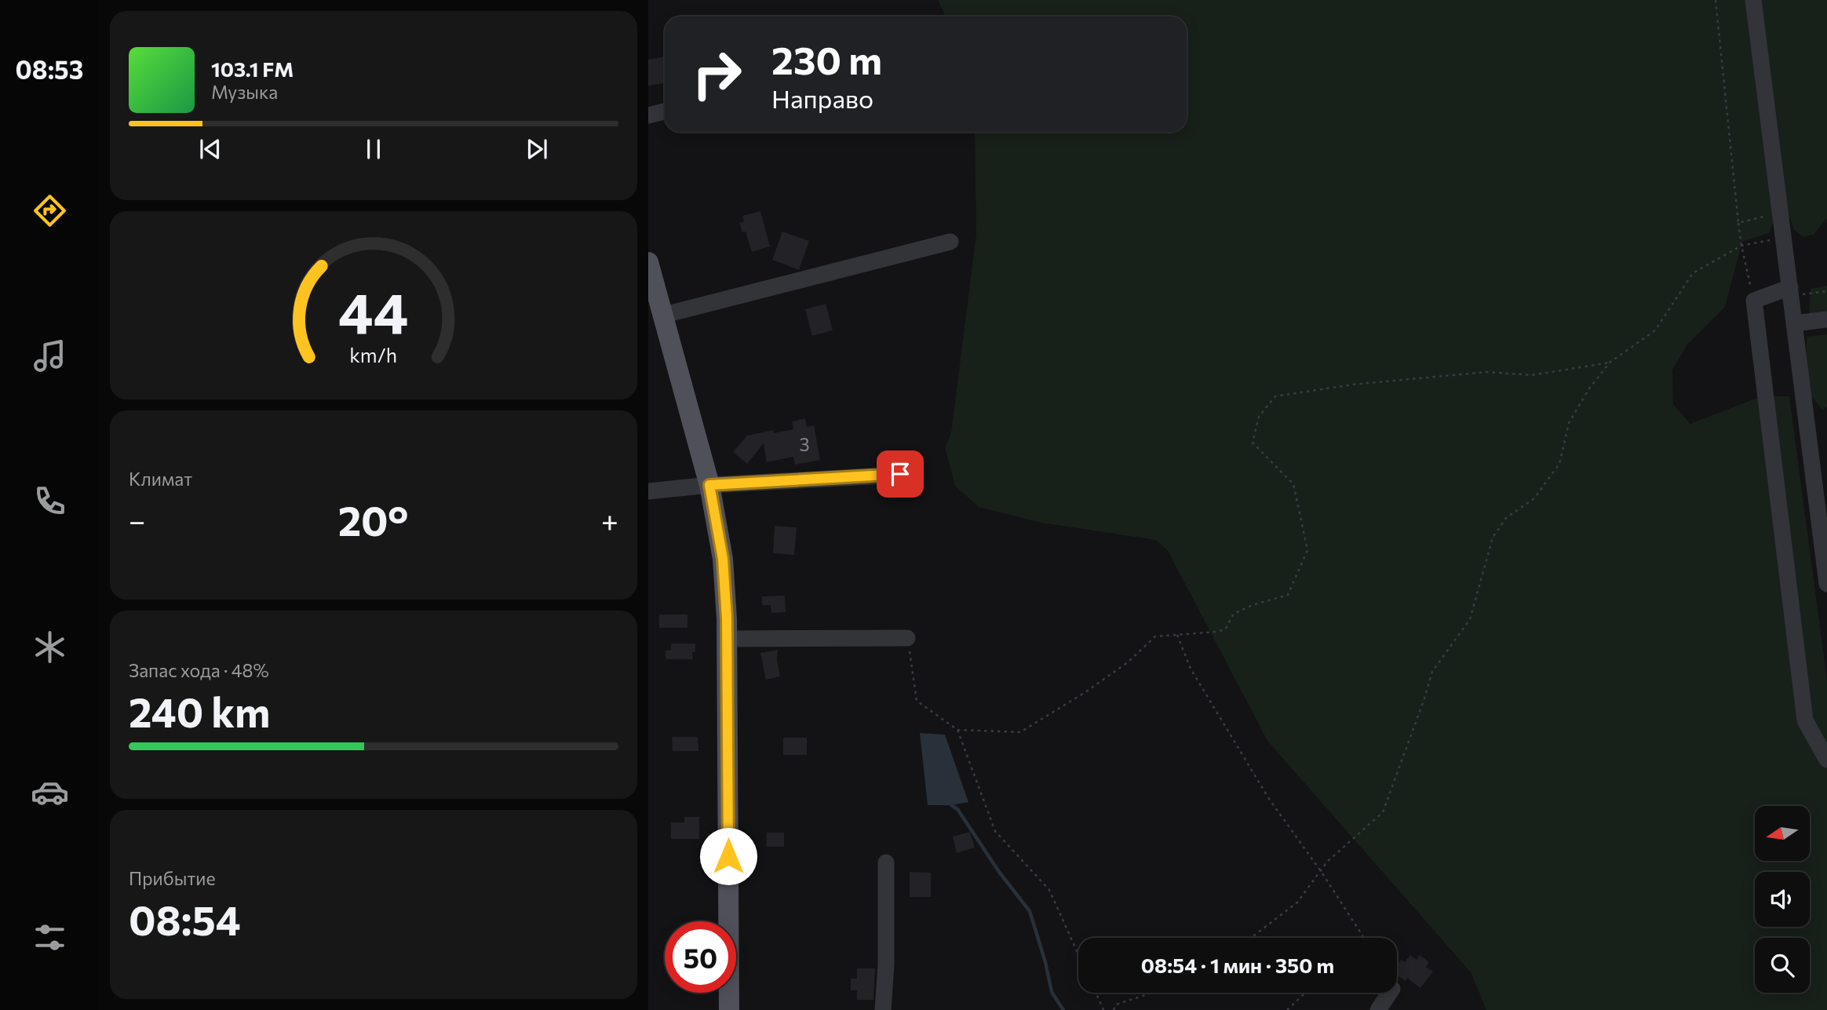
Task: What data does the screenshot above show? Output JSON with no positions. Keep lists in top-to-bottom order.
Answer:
{
  "house_numbers": ["3"],
  "north": "left",
  "page": {
    "tabs": "08:53",
    "turn": ["230 m", "Направо"],
    "song": ["103.1 FM", "Музыка"],
    "tile": [
      "Климат",
      ["Запас хода · 48%", "240 km"],
      ["Прибытие", "08:54"]
    ],
    "heat": ["−", "20°", "+"],
    "limit": "50",
    "trip": "08:54 · 1 мин · 350 m",
    "gauge": ["44", "km/h"]
  }
}
